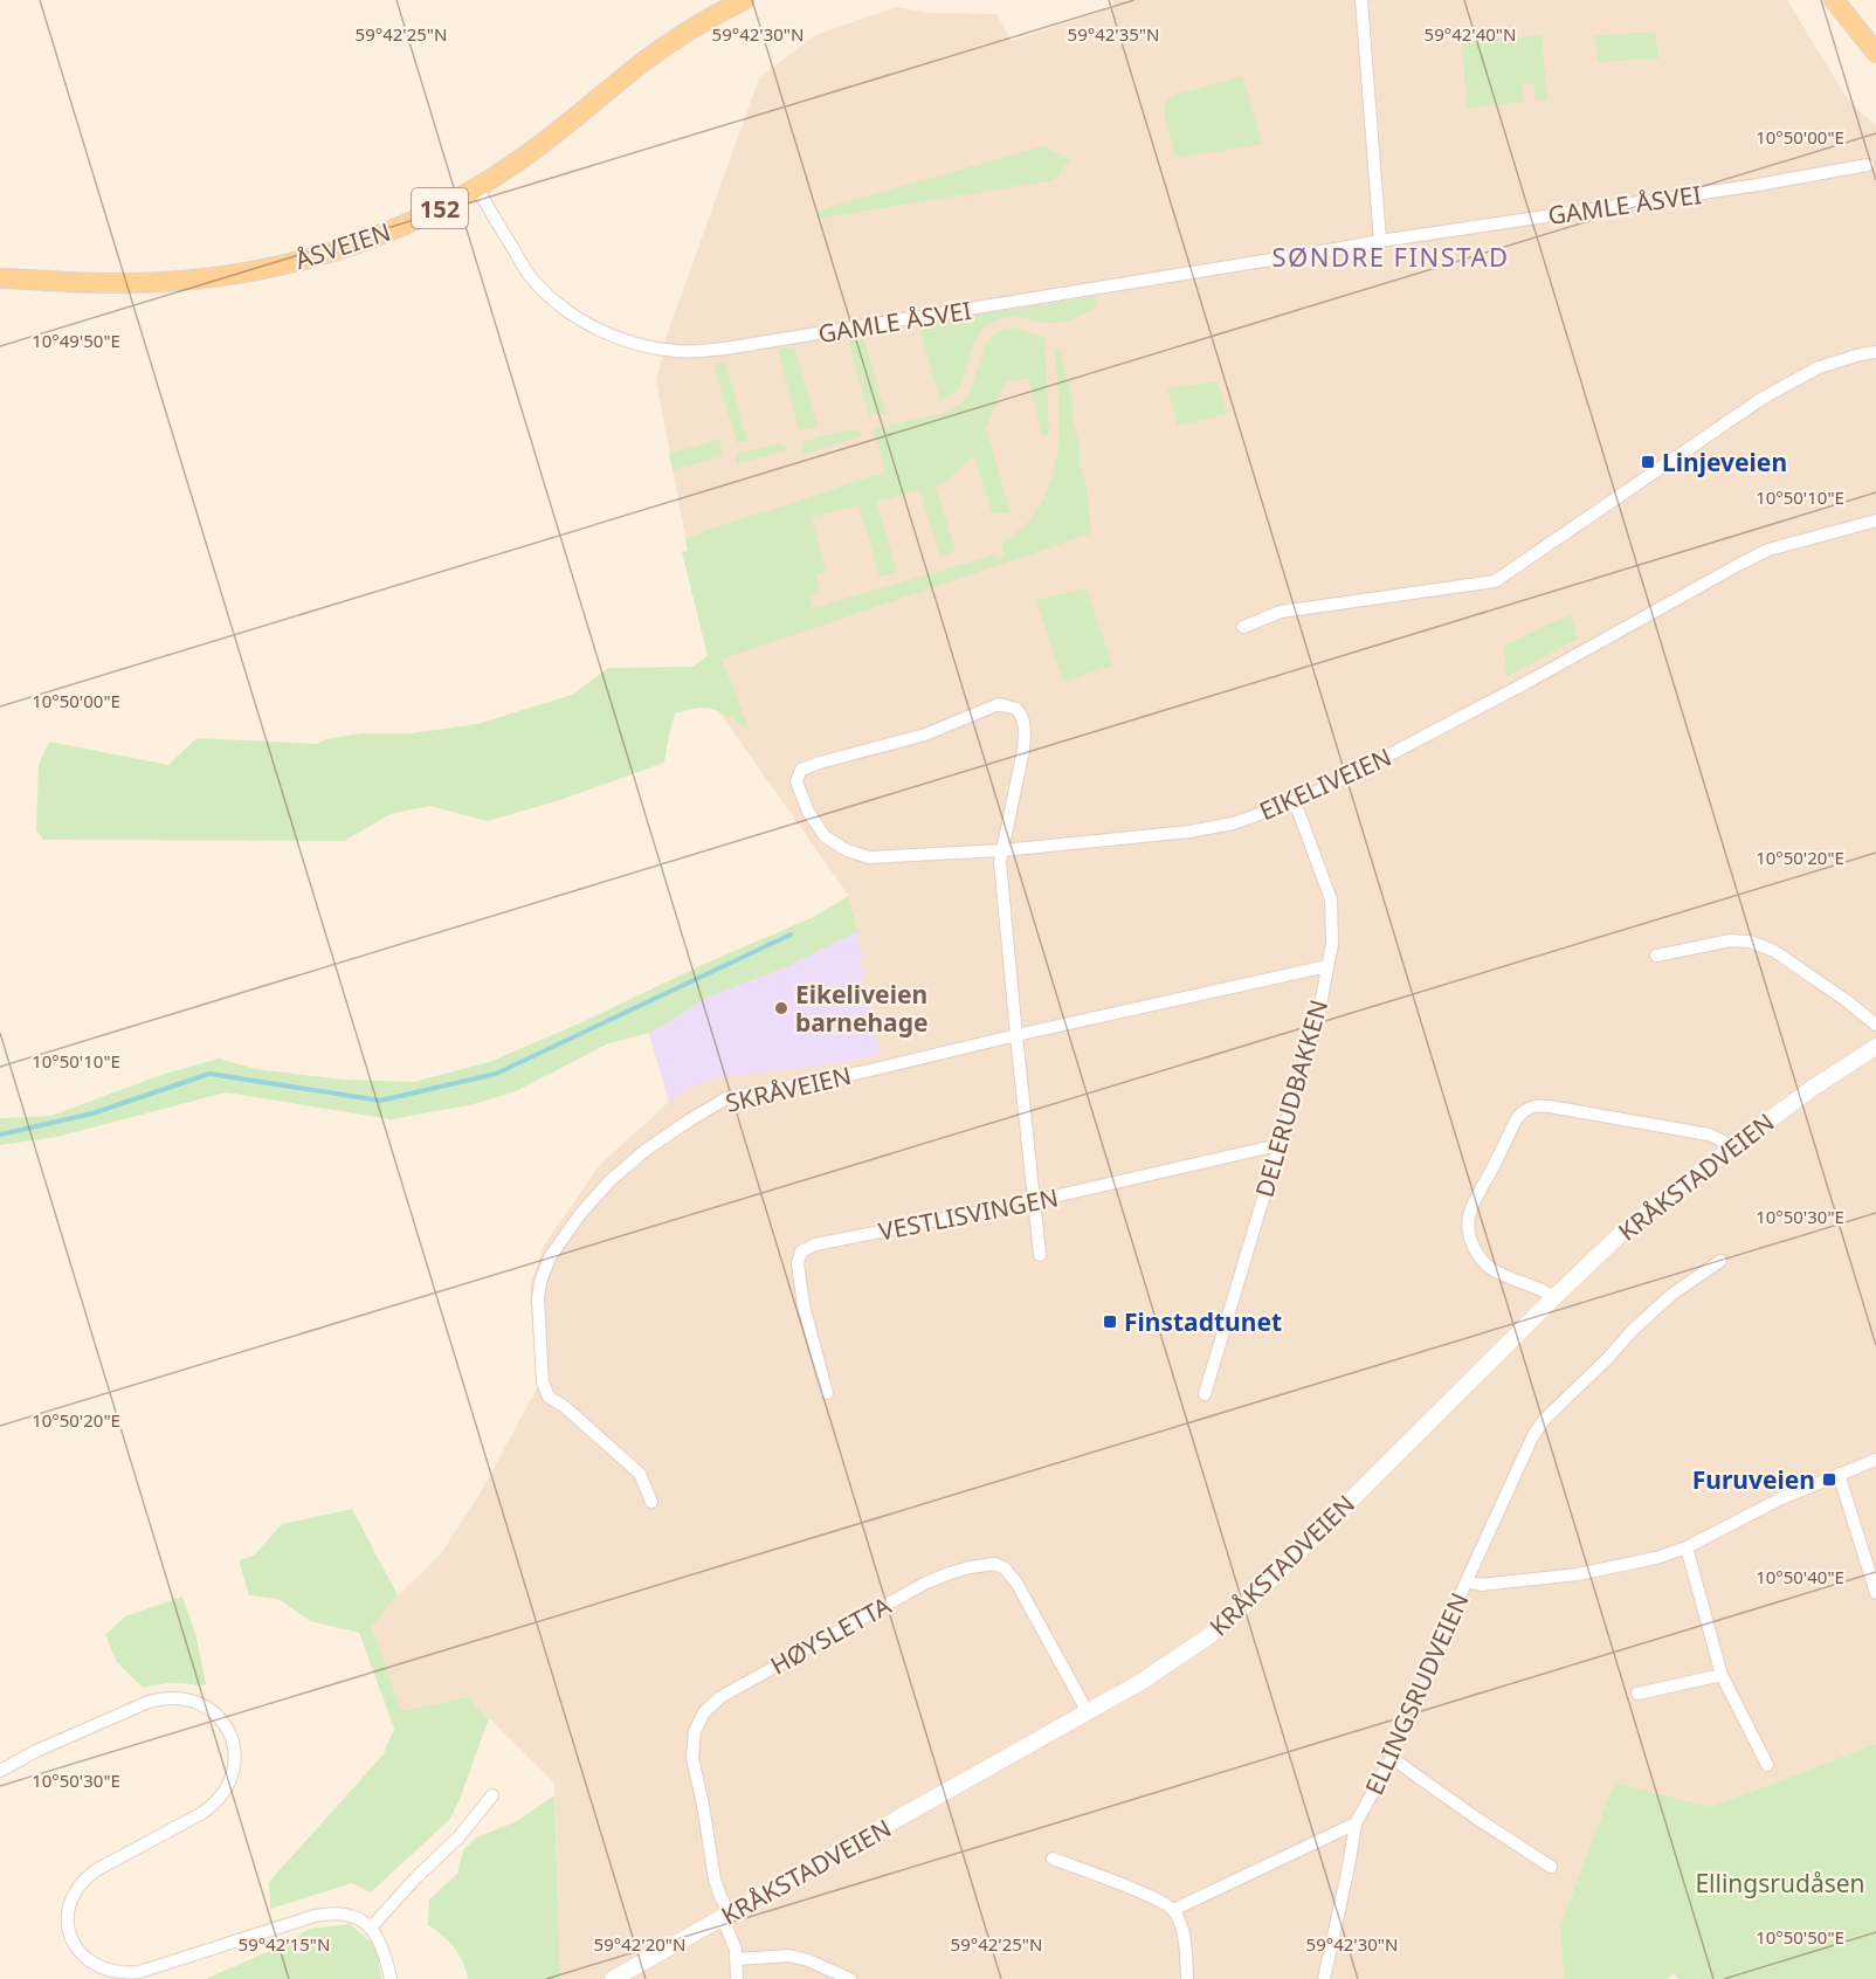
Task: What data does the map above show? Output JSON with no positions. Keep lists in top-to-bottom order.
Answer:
{
  "streets": {
    "main road": ["152", "ÅSVEIEN", "KRÅKSTADVEIEN"],
    "street": [
      "GAMLE ÅSVEI",
      "EIKELIVEIEN",
      "SKRÅVEIEN",
      "DELERUDBAKKEN",
      "VESTLISVINGEN",
      "HØYSLETTA",
      "ELLINGSRUDVEIEN"
    ]
  },
  "crossings": [
    ["GAMLE ÅSVEI", "ÅSVEIEN"],
    ["EIKELIVEIEN", "DELERUDBAKKEN"],
    ["SKRÅVEIEN", "DELERUDBAKKEN"],
    ["DELERUDBAKKEN", "VESTLISVINGEN"],
    ["KRÅKSTADVEIEN", "HØYSLETTA"]
  ],
  "districts": ["SØNDRE FINSTAD"],
  "parks": ["Ellingsrudåsen"],
  "places": {
    "transit": ["Linjeveien", "Finstadtunet", "Furuveien"],
    "other": ["Eikeliveien barnehage"]
  },
  "coordinates": [
    "59°42'25\"N",
    "59°42'30\"N",
    "59°42'35\"N",
    "59°42'40\"N",
    "10°50'00\"E",
    "10°49'50\"E",
    "10°50'10\"E",
    "10°50'20\"E",
    "10°50'30\"E",
    "10°50'40\"E",
    "10°50'50\"E",
    "59°42'15\"N",
    "59°42'20\"N"
  ]
}
